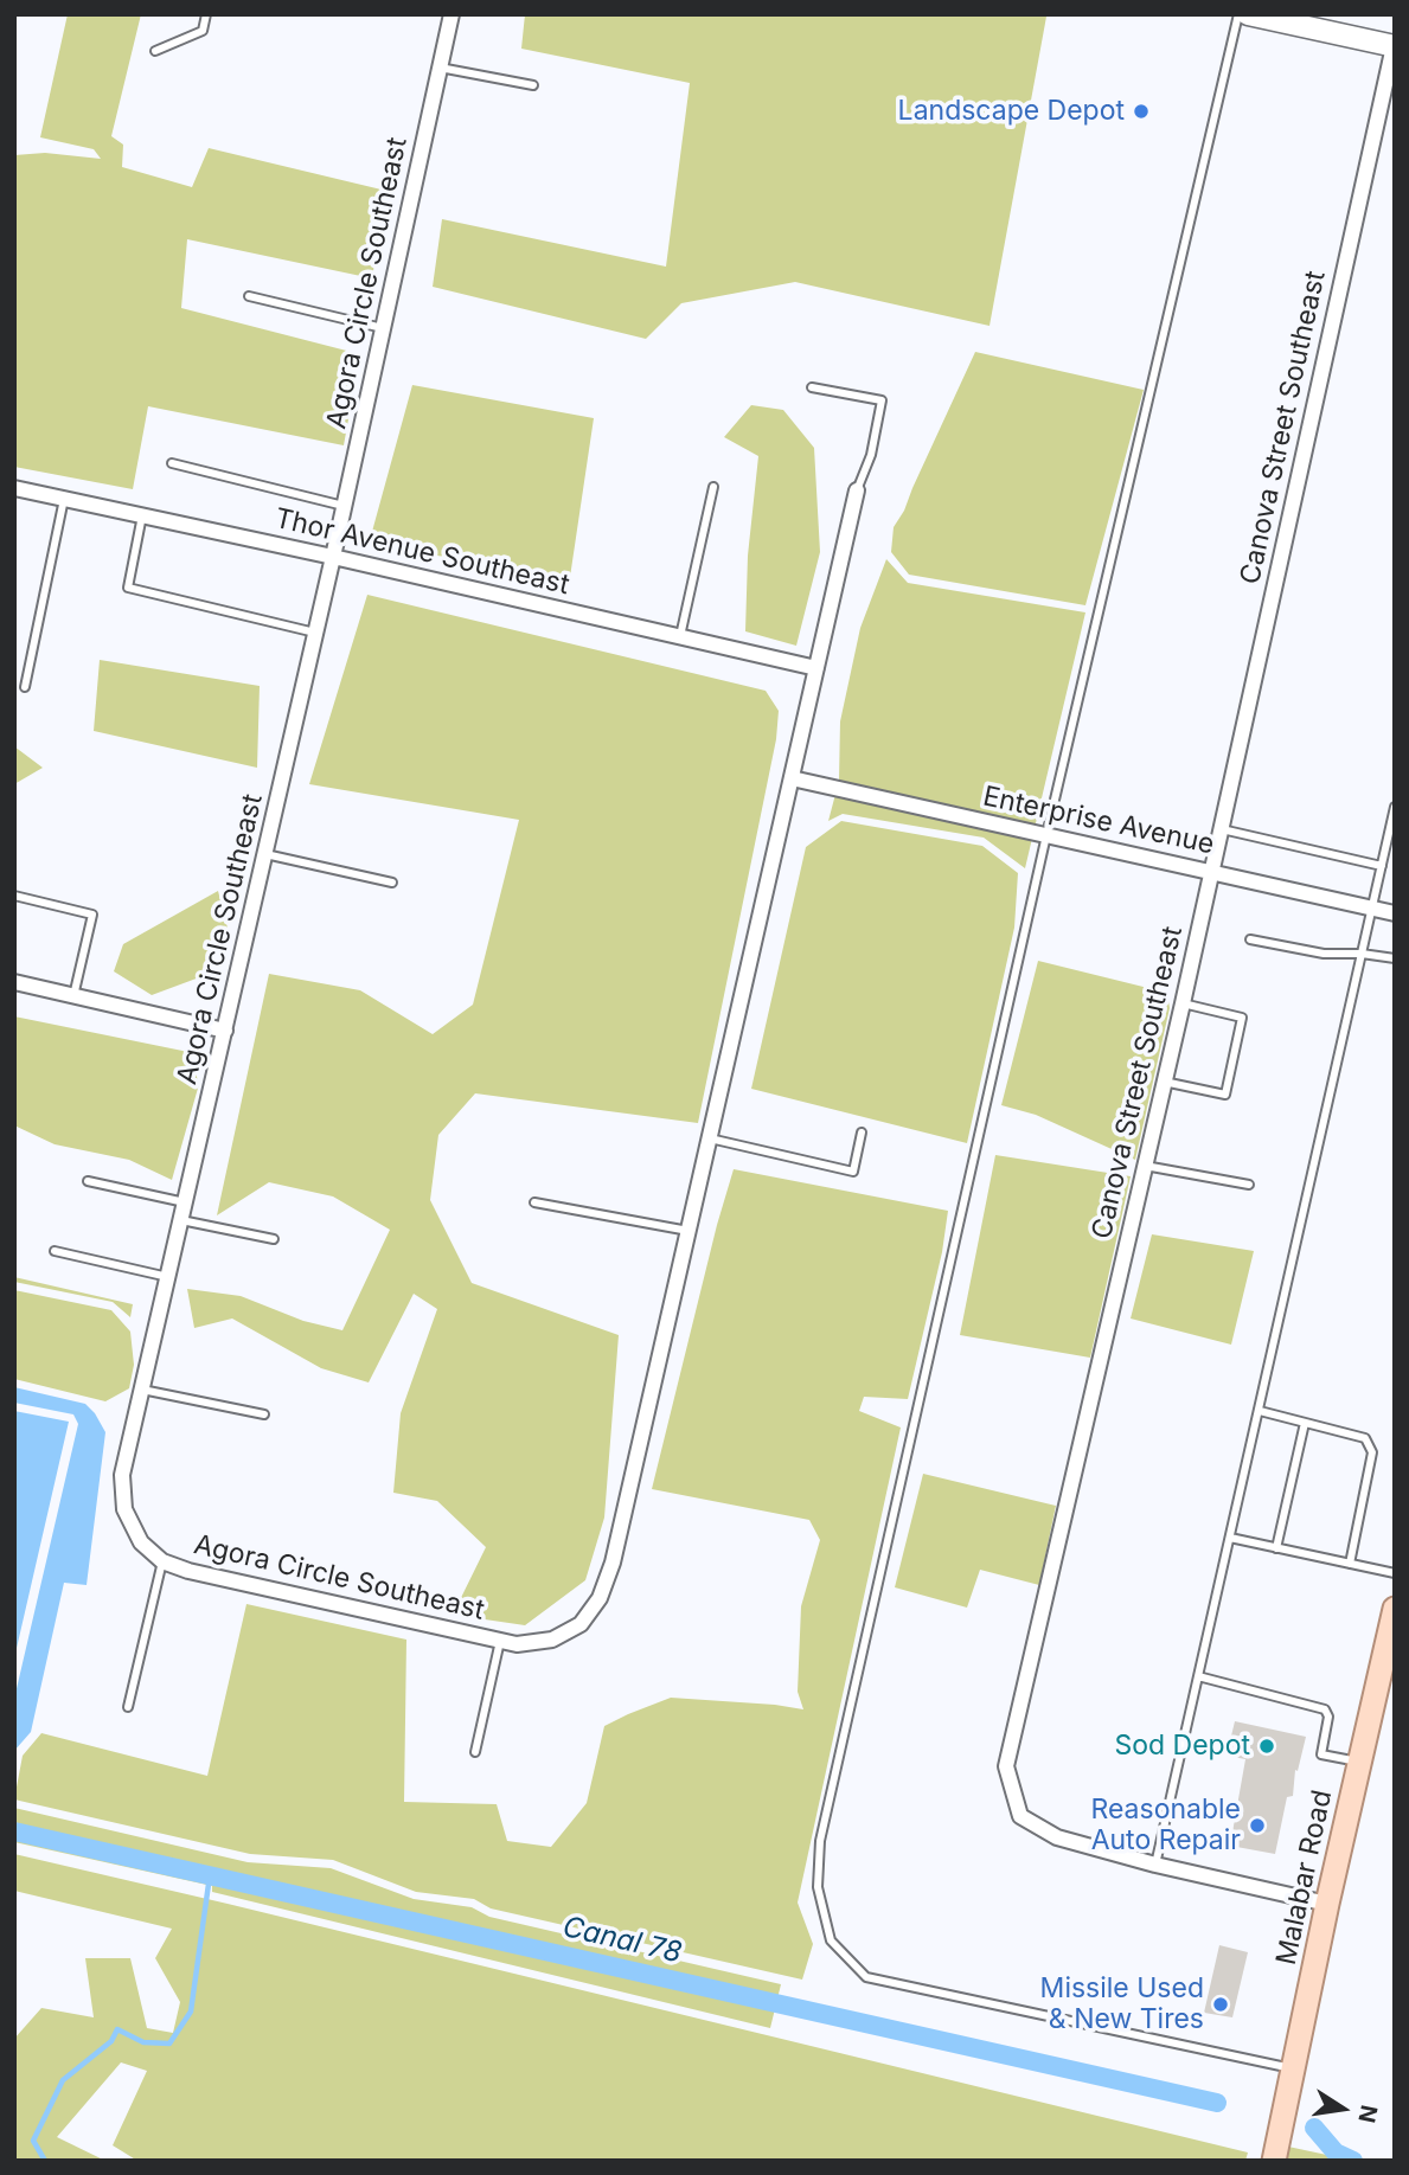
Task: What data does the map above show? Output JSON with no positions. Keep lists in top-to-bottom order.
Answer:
{
  "streets": {
    "main road": ["Malabar Road"],
    "street": [
      "Agora Circle Southeast",
      "Canova Street Southeast",
      "Thor Avenue Southeast",
      "Enterprise Avenue"
    ]
  },
  "crossings": [
    ["Agora Circle Southeast", "Thor Avenue Southeast"],
    ["Agora Circle Southeast", "Enterprise Avenue"],
    ["Canova Street Southeast", "Enterprise Avenue"],
    ["Canova Street Southeast", "Malabar Road"]
  ],
  "water": ["Canal 78"],
  "places": [
    "Landscape Depot",
    "Sod Depot",
    "Reasonable Auto Repair",
    "Missile Used & New Tires"
  ],
  "north": "right"
}
